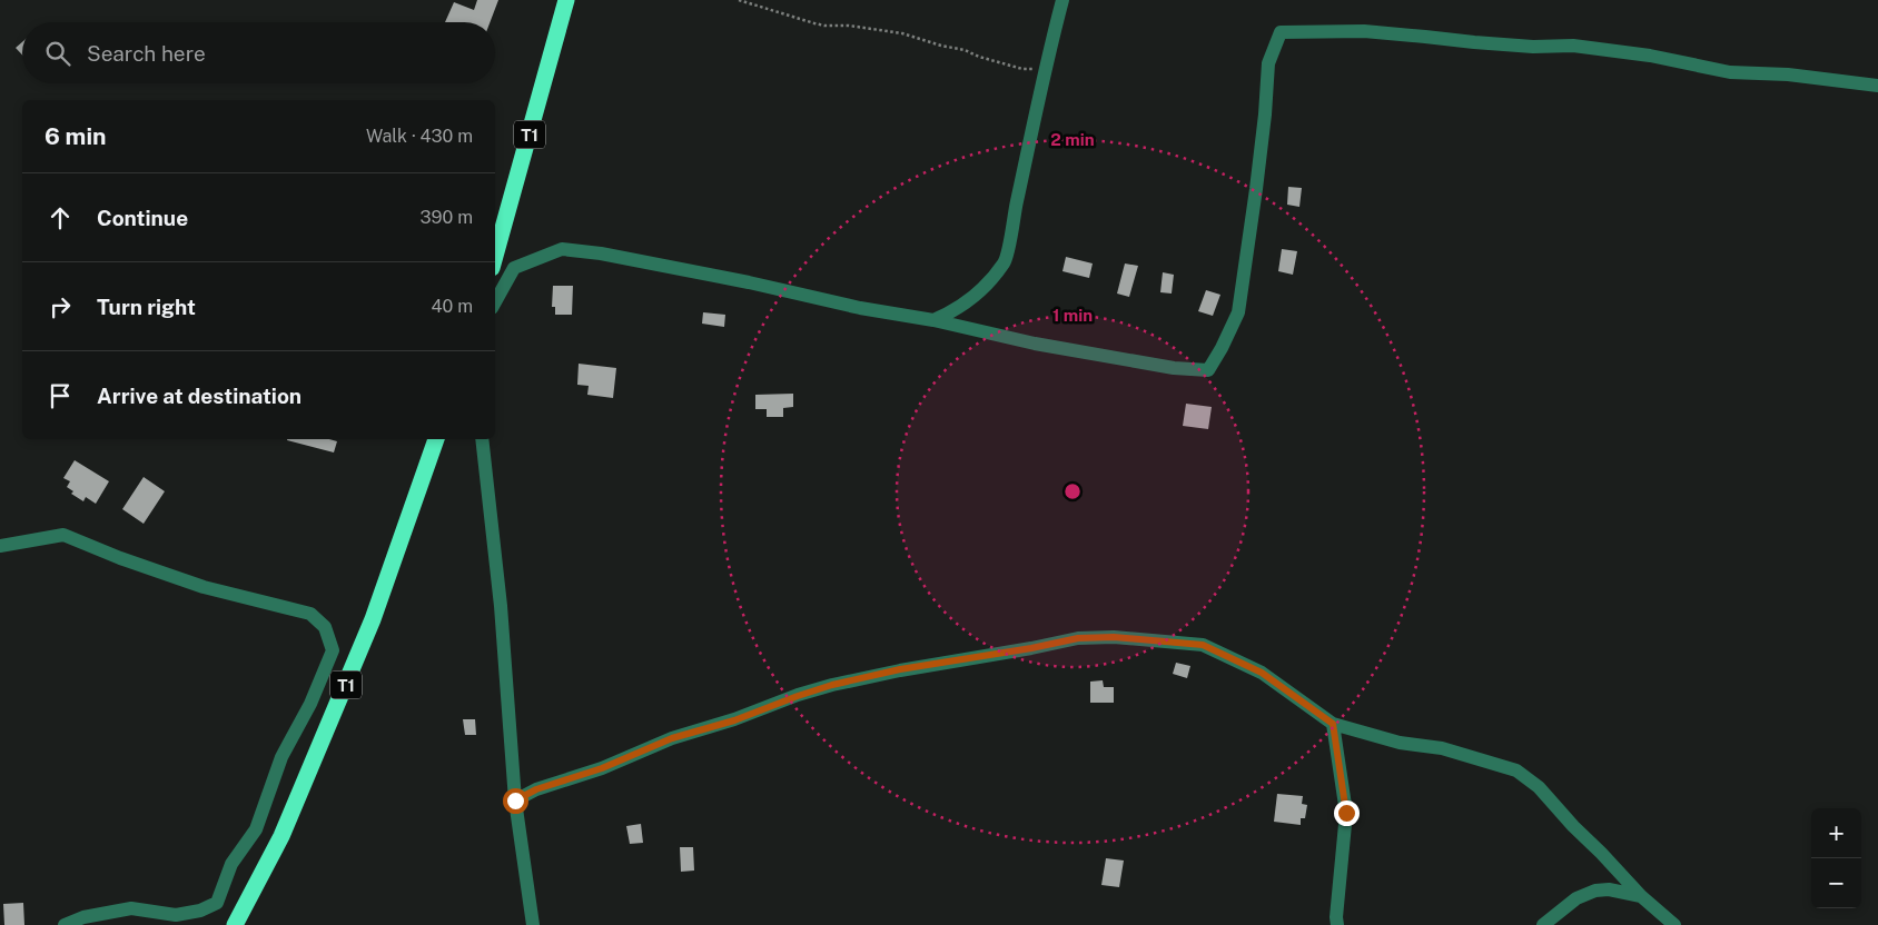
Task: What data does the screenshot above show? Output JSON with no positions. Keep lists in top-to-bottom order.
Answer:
{
  "streets": {
    "highway": ["T1"]
  },
  "page": {
    "search": "Search here",
    "heading": ["6 min", "Walk · 430 m"],
    "list": [
      ["Continue", "390 m"],
      ["Turn right", "40 m"],
      "Arrive at destination"
    ],
    "map_buttons": ["+", "−"]
  },
  "rings": ["2 min", "1 min"]
}
